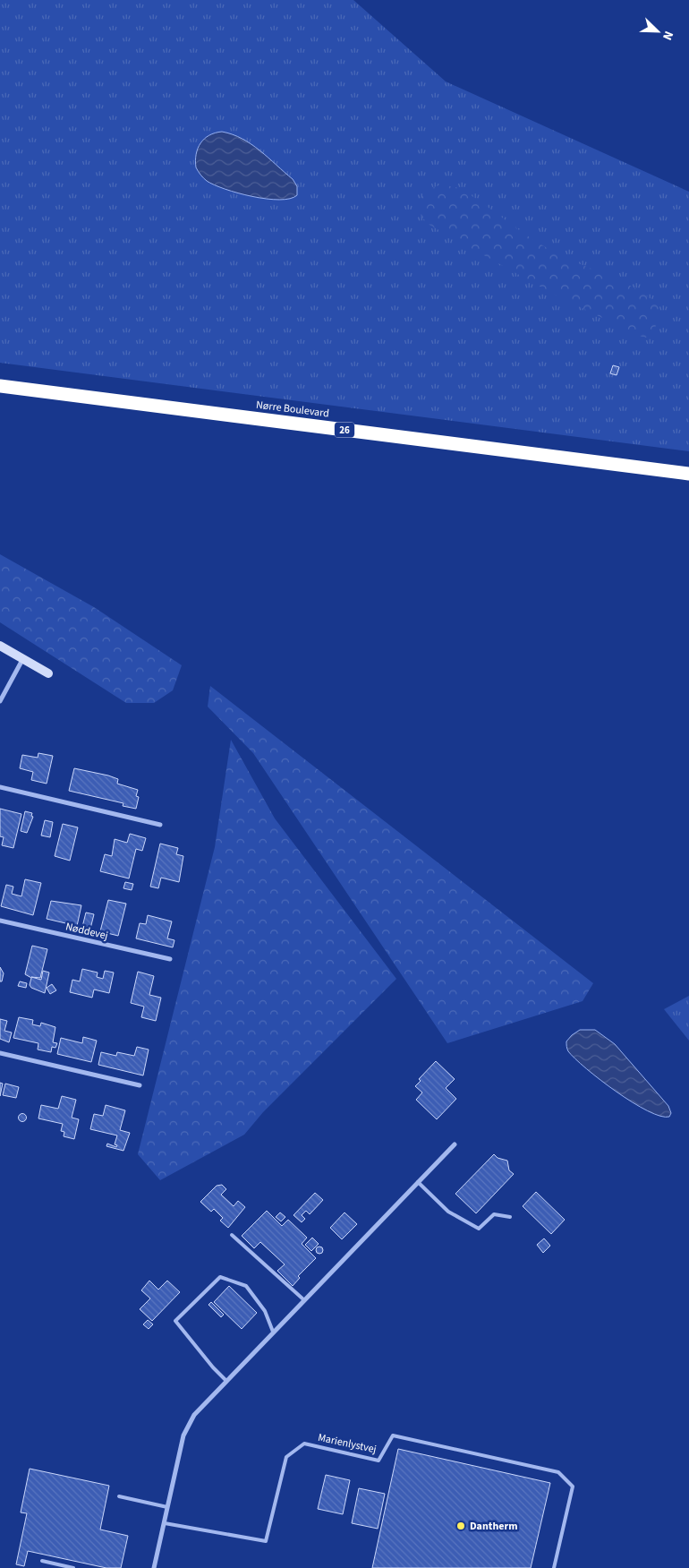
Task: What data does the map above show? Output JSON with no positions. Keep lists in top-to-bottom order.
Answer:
{
  "streets": {
    "highway": ["Nørre Boulevard", "26"],
    "street": ["Nøddevej"],
    "lane": ["Marienlystvej"]
  },
  "places": ["Dantherm"],
  "north": "bottom right"
}
